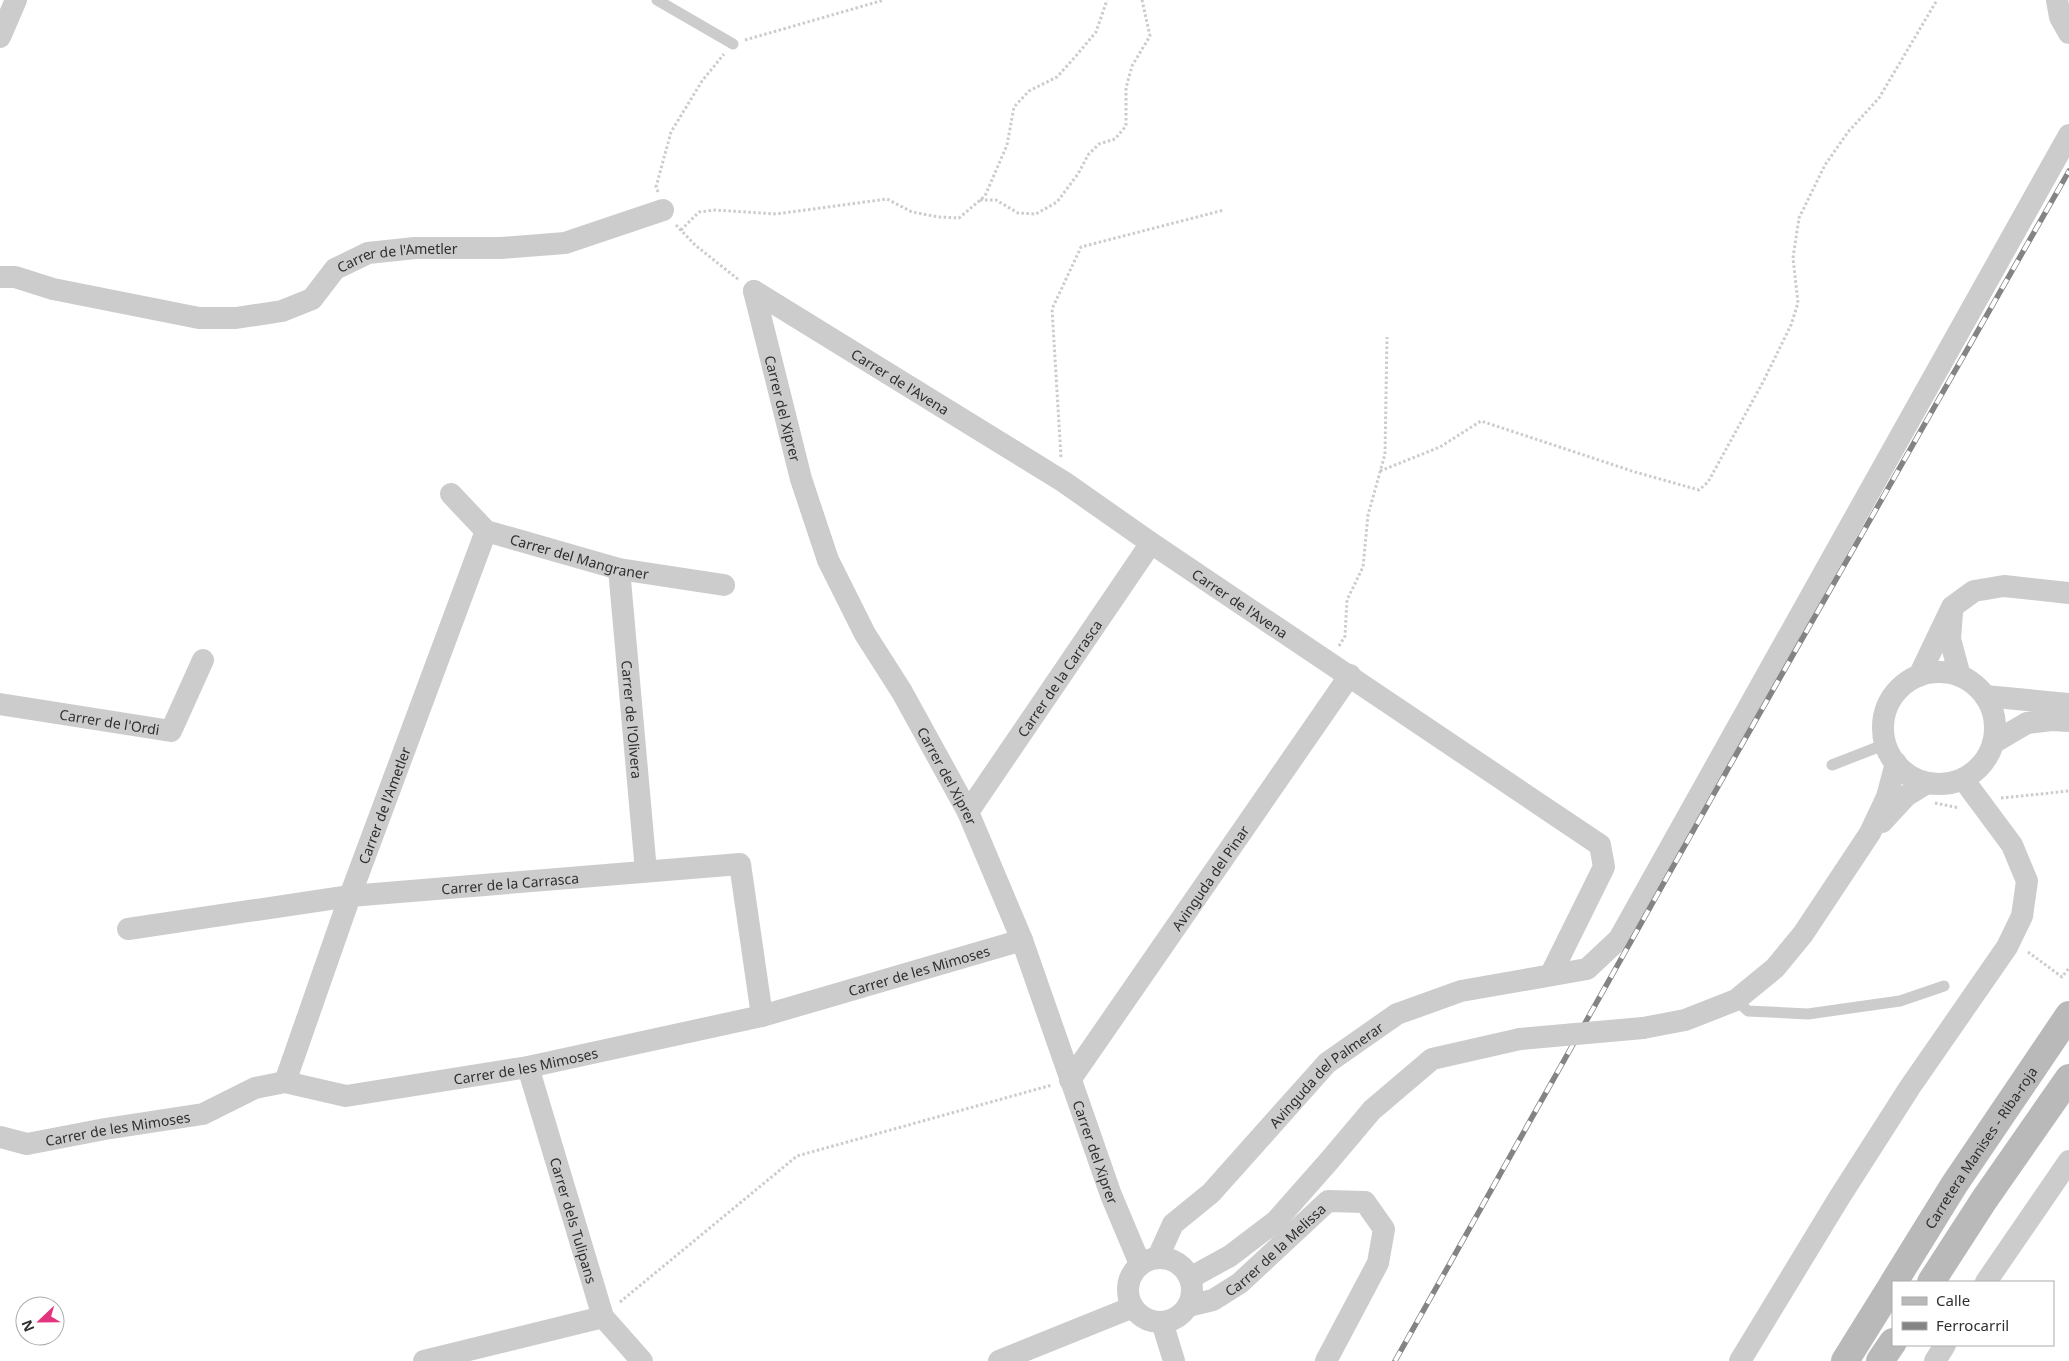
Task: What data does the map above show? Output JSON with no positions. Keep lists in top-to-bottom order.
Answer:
{
  "streets": {
    "main road": ["Carretera Manises - Riba-roja"],
    "street": [
      "Carrer de l'Ametler",
      "Carrer de l'Avena",
      "Carrer del Xiprer",
      "Carrer del Mangraner",
      "Carrer de la Carrasca",
      "Carrer de l'Olivera",
      "Carrer de l'Ordi",
      "Avinguda del Pinar",
      "Carrer de les Mimoses",
      "Avinguda del Palmerar",
      "Carrer dels Tulipans",
      "Carrer de la Melissa"
    ]
  },
  "crossings": [
    ["Carrer de l'Ametler", "Carrer del Mangraner"],
    ["Carrer de l'Ametler", "Carrer de la Carrasca"],
    ["Carrer de l'Ametler", "Carrer de les Mimoses"],
    ["Carrer de l'Avena", "Carrer del Xiprer"],
    ["Carrer de l'Avena", "Carrer de la Carrasca"],
    ["Carrer de l'Avena", "Avinguda del Pinar"],
    ["Carrer de l'Avena", "Avinguda del Palmerar"],
    ["Carrer del Xiprer", "Carrer de la Carrasca"],
    ["Carrer del Xiprer", "Avinguda del Pinar"],
    ["Carrer del Xiprer", "Carrer de les Mimoses"],
    ["Carrer del Xiprer", "Avinguda del Palmerar"],
    ["Carrer del Xiprer", "Carrer de la Melissa"],
    ["Carrer del Mangraner", "Carrer de l'Olivera"],
    ["Carrer de la Carrasca", "Carrer de l'Olivera"],
    ["Carrer de la Carrasca", "Carrer de les Mimoses"],
    ["Carrer de les Mimoses", "Carrer dels Tulipans"],
    ["Avinguda del Palmerar", "Carrer de la Melissa"]
  ],
  "legend": ["Calle", "Ferrocarril"],
  "north": "left"
}
